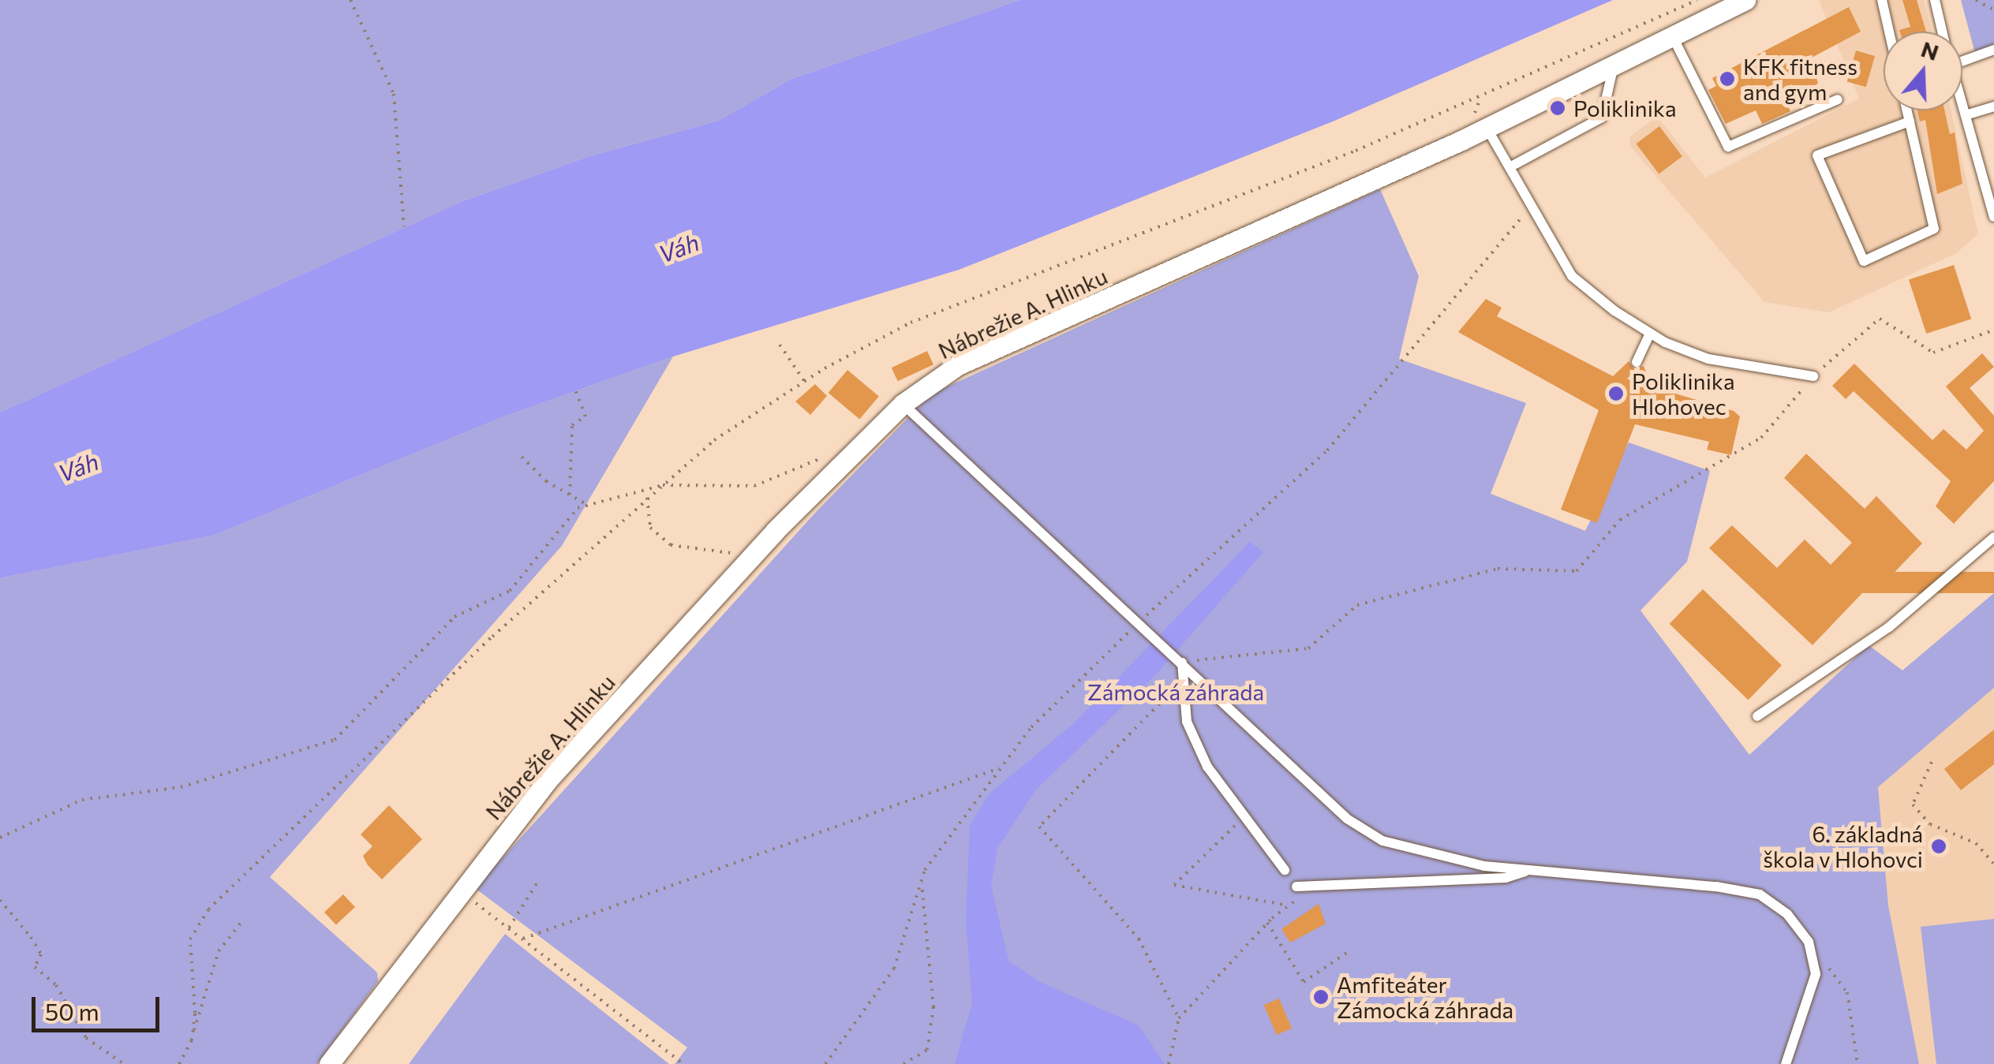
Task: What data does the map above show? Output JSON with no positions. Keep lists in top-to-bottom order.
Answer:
{
  "streets": {
    "street": ["Nábrežie A. Hlinku"]
  },
  "water": ["Váh"],
  "parks": ["Zámocká záhrada"],
  "places": [
    "KFK fitness and gym",
    "Poliklinika",
    "Poliklinika Hlohovec",
    "6. základná škola v Hlohovci",
    "Amfiteáter Zámocká záhrada"
  ],
  "scale_bar": "50 m",
  "north": "top"
}
